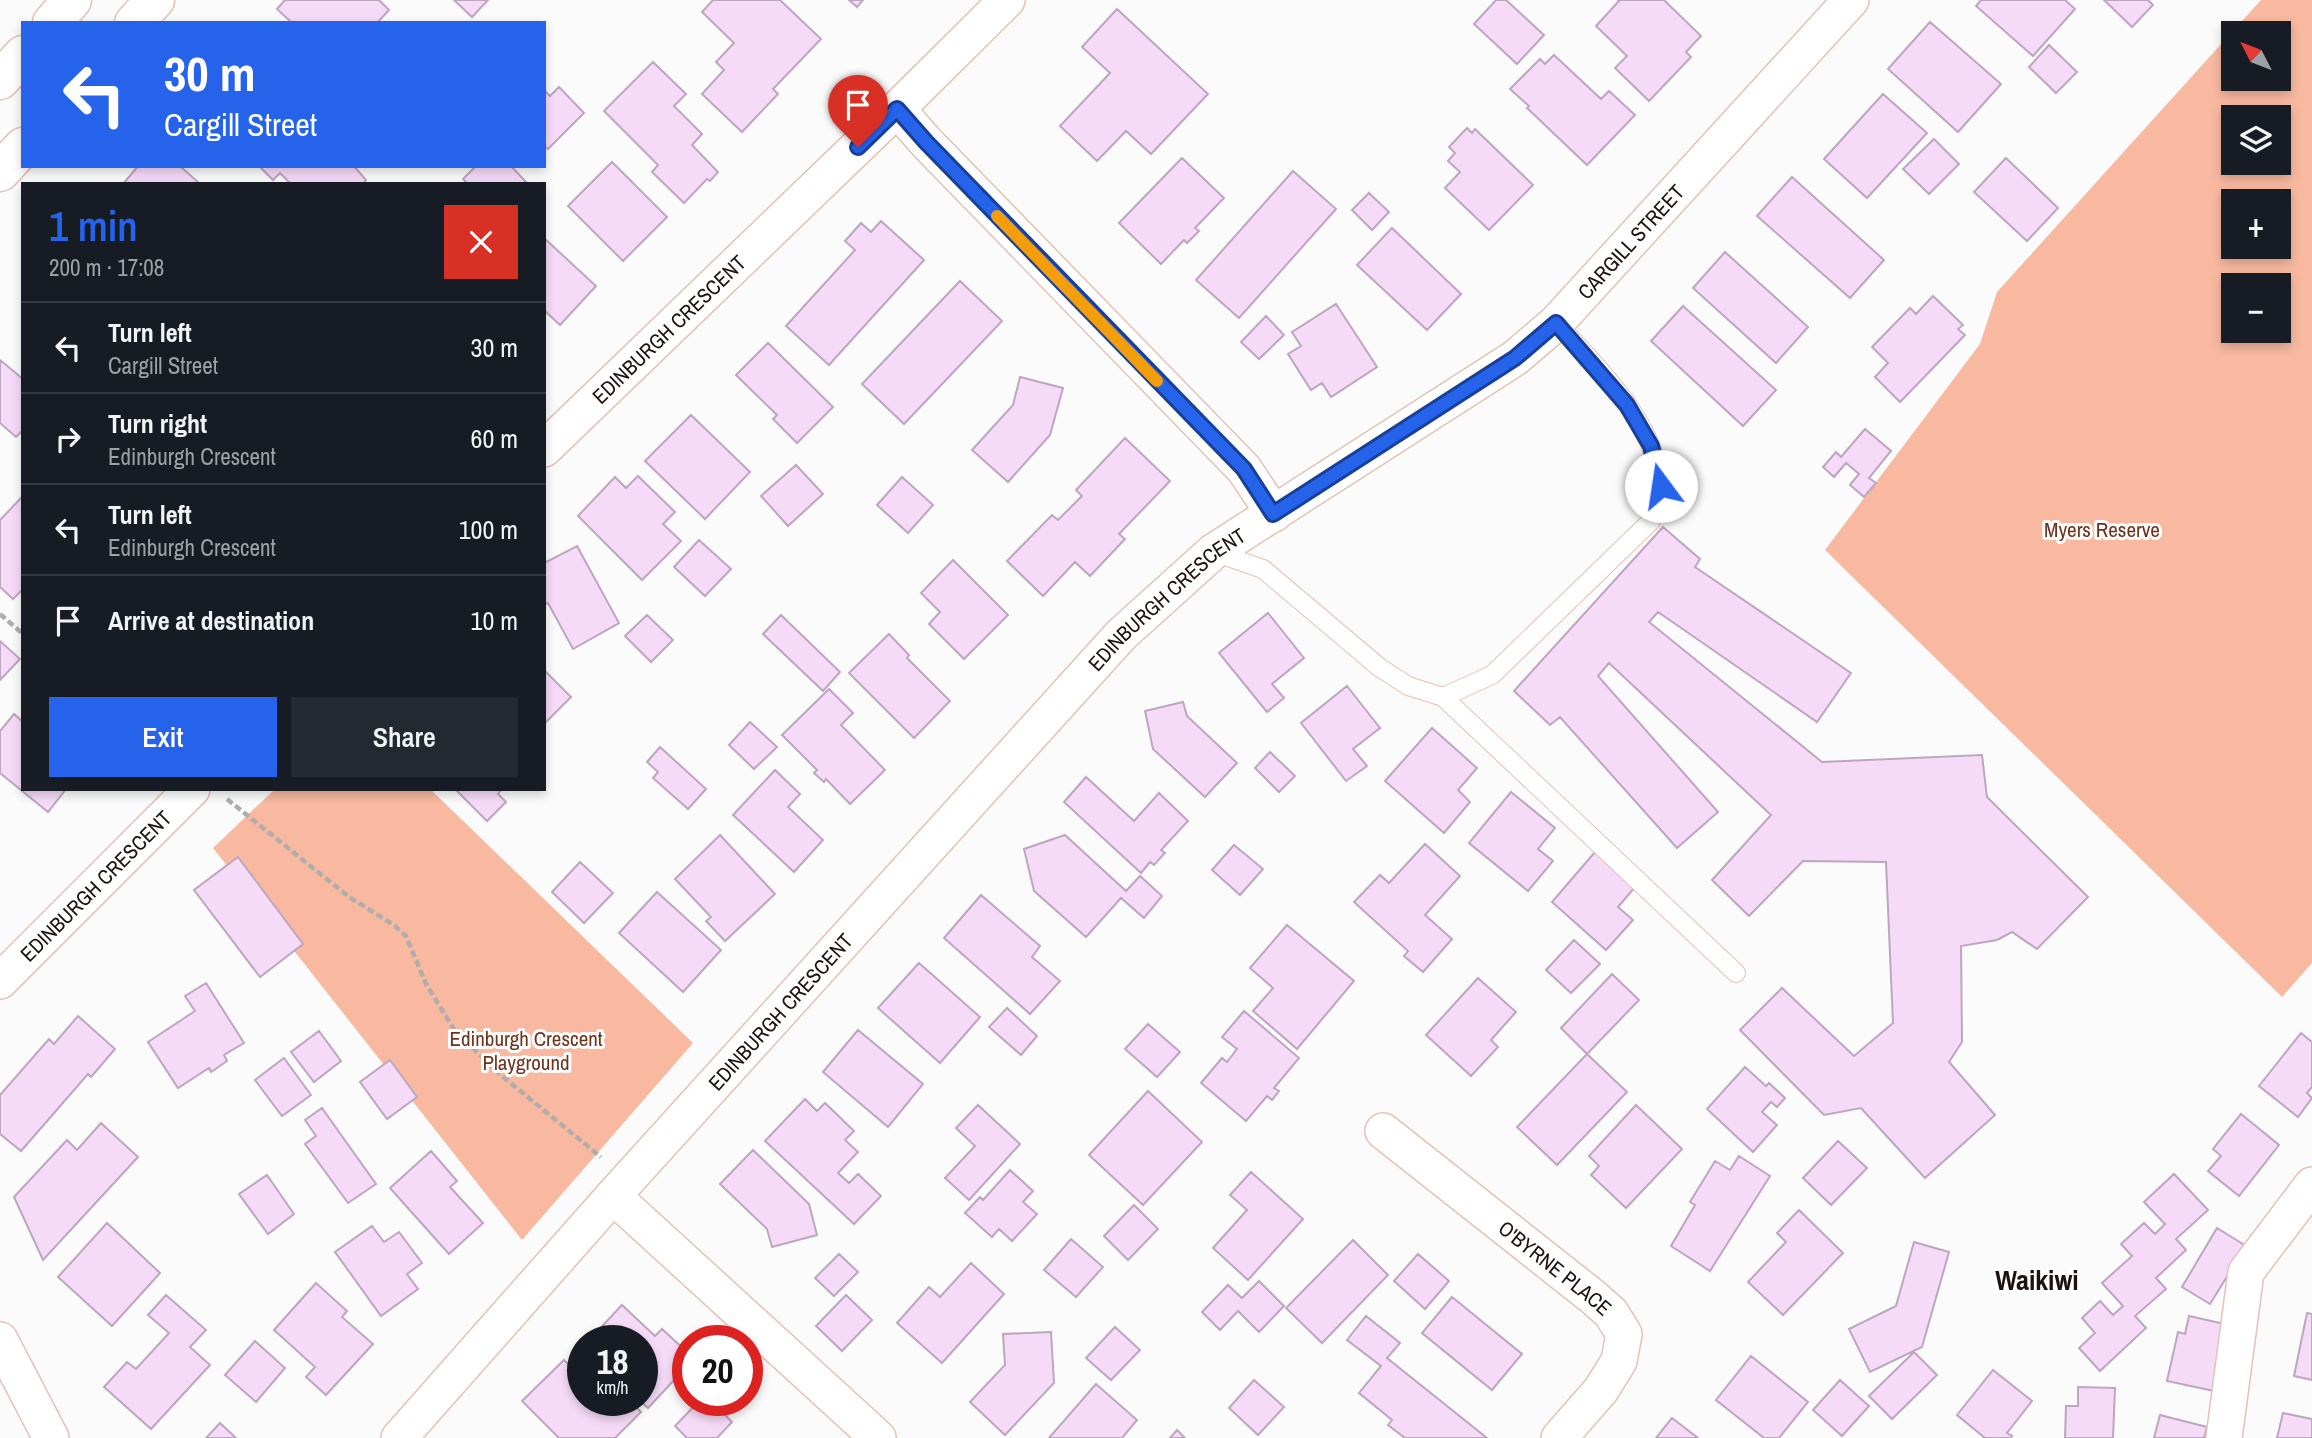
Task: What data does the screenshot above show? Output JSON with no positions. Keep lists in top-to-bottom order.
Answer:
{
  "streets": {
    "street": ["CARGILL STREET", "EDINBURGH CRESCENT", "O'BYRNE PLACE"]
  },
  "crossings": [
    ["CARGILL STREET", "EDINBURGH CRESCENT"]
  ],
  "districts": ["Waikiwi"],
  "parks": ["Myers Reserve", "Edinburgh Crescent Playground"],
  "north": "top left",
  "page": {
    "map_buttons": ["+", "−"],
    "turn": ["30 m", "Cargill Street"],
    "heading": ["1 min", "200 m · 17:08"],
    "list": [
      {
        "name": "Turn left",
        "note": "Cargill Street",
        "value": "30 m"
      },
      {
        "name": "Turn right",
        "note": "Edinburgh Crescent",
        "value": "60 m"
      },
      {
        "name": "Turn left",
        "note": "Edinburgh Crescent",
        "value": "100 m"
      },
      {
        "name": "Arrive at destination",
        "value": "10 m"
      }
    ],
    "buttons": ["Exit", "Share"],
    "speed": "18 km/h",
    "limit": "20"
  }
}
